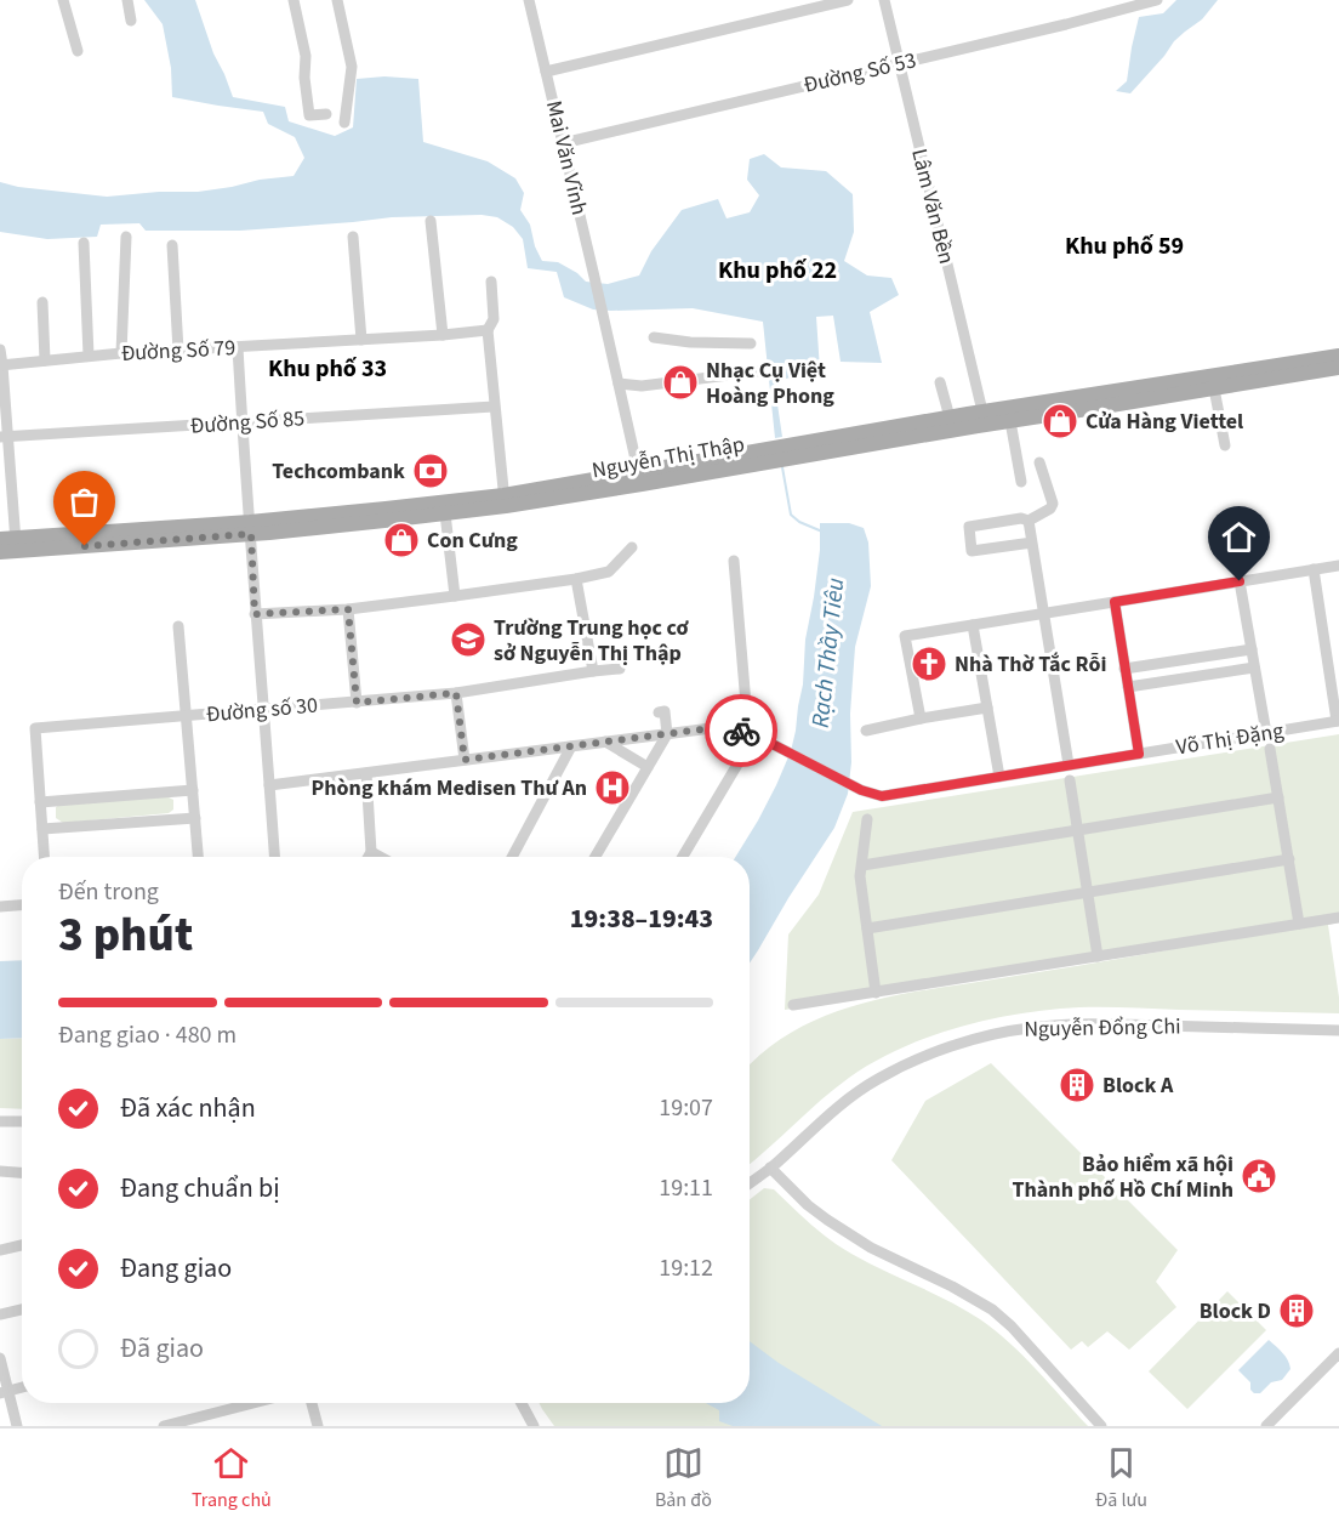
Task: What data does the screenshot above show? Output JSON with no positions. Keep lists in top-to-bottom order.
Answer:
{
  "streets": {
    "main road": ["Nguyễn Thị Thập"],
    "street": [
      "Đường Số 53",
      "Mai Văn Vĩnh",
      "Lâm Văn Bền",
      "Đường Số 79",
      "Đường Số 85",
      "Đường số 30",
      "Võ Thị Đặng",
      "Nguyễn Đổng Chi"
    ]
  },
  "crossings": [
    ["Đường Số 53", "Mai Văn Vĩnh"],
    ["Đường Số 53", "Lâm Văn Bền"],
    ["Lâm Văn Bền", "Nguyễn Thị Thập"]
  ],
  "districts": ["Khu phố 59", "Khu phố 22", "Khu phố 33"],
  "water": ["Rạch Thầy Tiêu"],
  "places": {
    "shop": ["Nhạc Cụ Việt Hoàng Phong", "Cửa Hàng Viettel", "Con Cưng"],
    "bank": ["Techcombank"],
    "school or university": ["Trường Trung học cơ sở Nguyễn Thị Thập"],
    "church": ["Nhà Thờ Tắc Rỗi"],
    "hospital": ["Phòng khám Medisen Thư An"],
    "building": ["Block A", "Block D"],
    "public building": ["Bảo hiểm xã hội Thành phố Hồ Chí Minh"]
  },
  "page": {
    "heading": ["3 phút", "Đến trong", "19:38–19:43"],
    "bar": "Đang giao · 480 m",
    "list": [
      ["Đã xác nhận", "19:07"],
      ["Đang chuẩn bị", "19:11"],
      ["Đang giao", "19:12"],
      "Đã giao"
    ],
    "tabs": ["Trang chủ", "Bản đồ", "Đã lưu"]
  }
}
